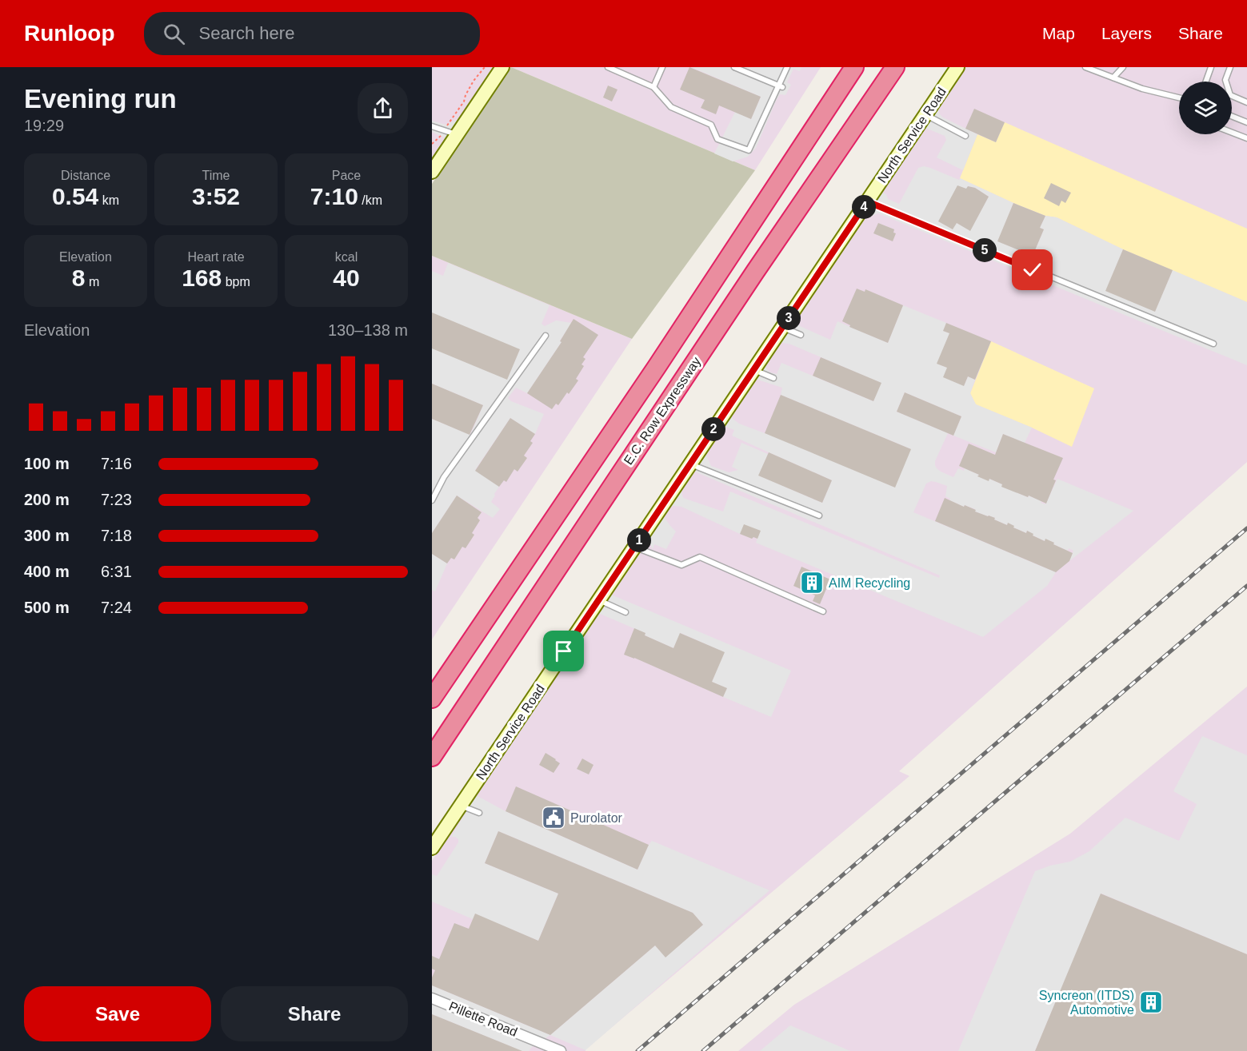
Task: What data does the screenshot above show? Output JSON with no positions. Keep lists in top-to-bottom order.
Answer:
{
  "streets": {
    "highway": ["E.C. Row Expressway"],
    "street": ["North Service Road", "Pillette Road"]
  },
  "places": {
    "building": ["AIM Recycling", "Syncreon (ITDS) Automotive"],
    "public building": ["Purolator"]
  },
  "page": {
    "header": "Runloop",
    "search": "Search here",
    "nav": ["Map", "Layers", "Share"],
    "heading": ["Evening run", "19:29"],
    "stats": [
      ["Distance", "0.54 km"],
      ["Time", "3:52"],
      ["Pace", "7:10 /km"],
      ["Elevation", "8 m"],
      ["Heart rate", "168 bpm"],
      ["kcal", "40"]
    ],
    "pins": [
      "4",
      "5",
      "3",
      "2",
      "1"
    ],
    "chart": ["Elevation", "130–138 m"],
    "list": [
      {
        "name": "100 m",
        "note": "7:16"
      },
      {
        "name": "200 m",
        "note": "7:23"
      },
      {
        "name": "300 m",
        "note": "7:18"
      },
      {
        "name": "400 m",
        "note": "6:31"
      },
      {
        "name": "500 m",
        "note": "7:24"
      }
    ],
    "buttons": ["Save", "Share"]
  }
}
